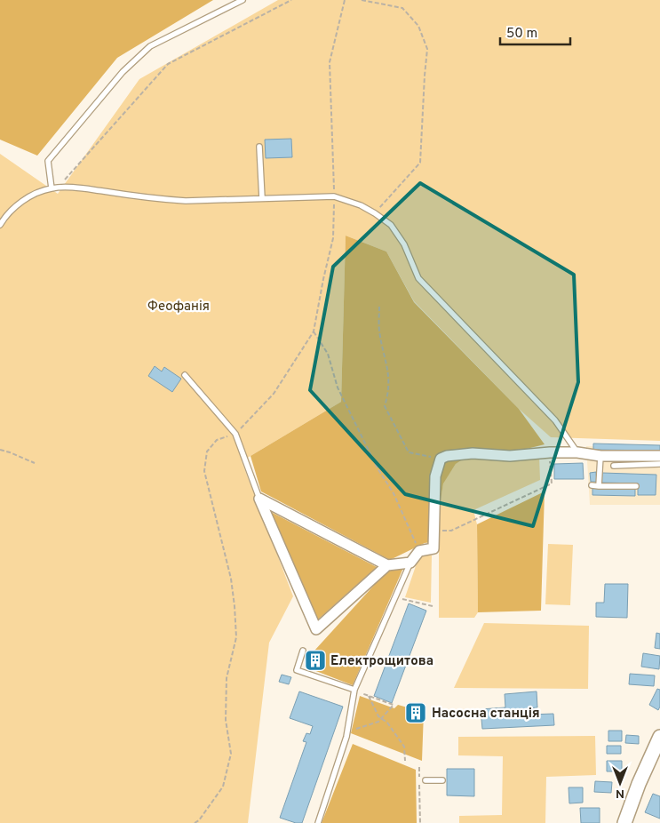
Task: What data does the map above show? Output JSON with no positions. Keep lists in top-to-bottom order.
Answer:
{
  "parks": ["Феофанія"],
  "places": {
    "building": ["Електрощитова", "Насосна станція"]
  },
  "scale_bar": "50 m",
  "north": "bottom"
}
